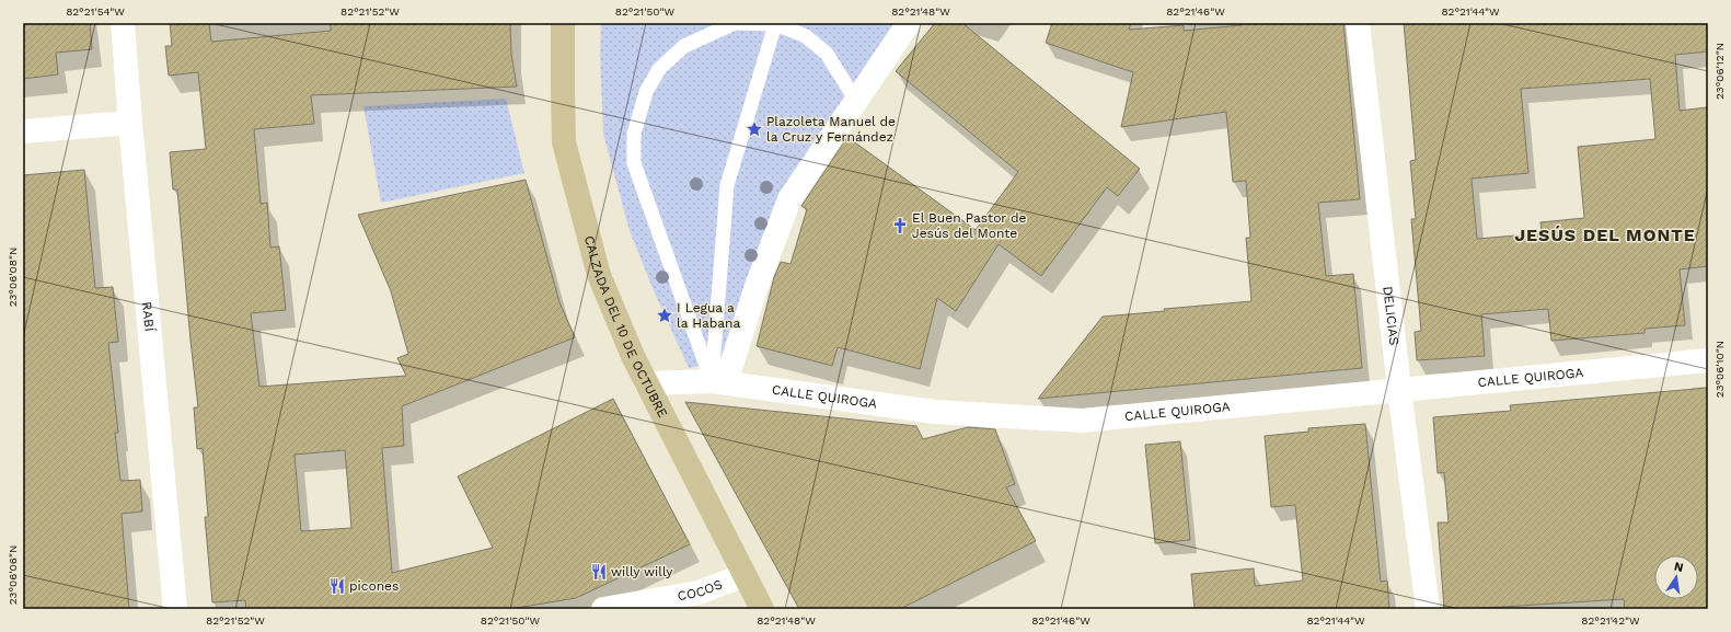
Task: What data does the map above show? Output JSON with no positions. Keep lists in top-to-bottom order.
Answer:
{
  "streets": {
    "main road": ["CALZADA DEL 10 DE OCTUBRE"],
    "street": [
      "RABÍ",
      "DELICIAS",
      "CALLE QUIROGA",
      "COCOS"
    ]
  },
  "crossings": [
    ["DELICIAS", "CALLE QUIROGA"],
    ["CALZADA DEL 10 DE OCTUBRE", "CALLE QUIROGA"],
    ["CALZADA DEL 10 DE OCTUBRE", "COCOS"]
  ],
  "districts": ["JESÚS DEL MONTE"],
  "places": {
    "place": ["Plazoleta Manuel de la Cruz y Fernández", "I Legua a la Habana"],
    "church": ["El Buen Pastor de Jesús del Monte"],
    "restaurant": ["willy willy", "picones"]
  },
  "north": "top",
  "coordinates": [
    "82°21'54\"W",
    "82°21'52\"W",
    "82°21'50\"W",
    "82°21'48\"W",
    "82°21'46\"W",
    "82°21'44\"W",
    "23°06'12\"N",
    "23°06'08\"N",
    "23°06'10\"N",
    "23°06'06\"N",
    "82°21'42\"W"
  ]
}
